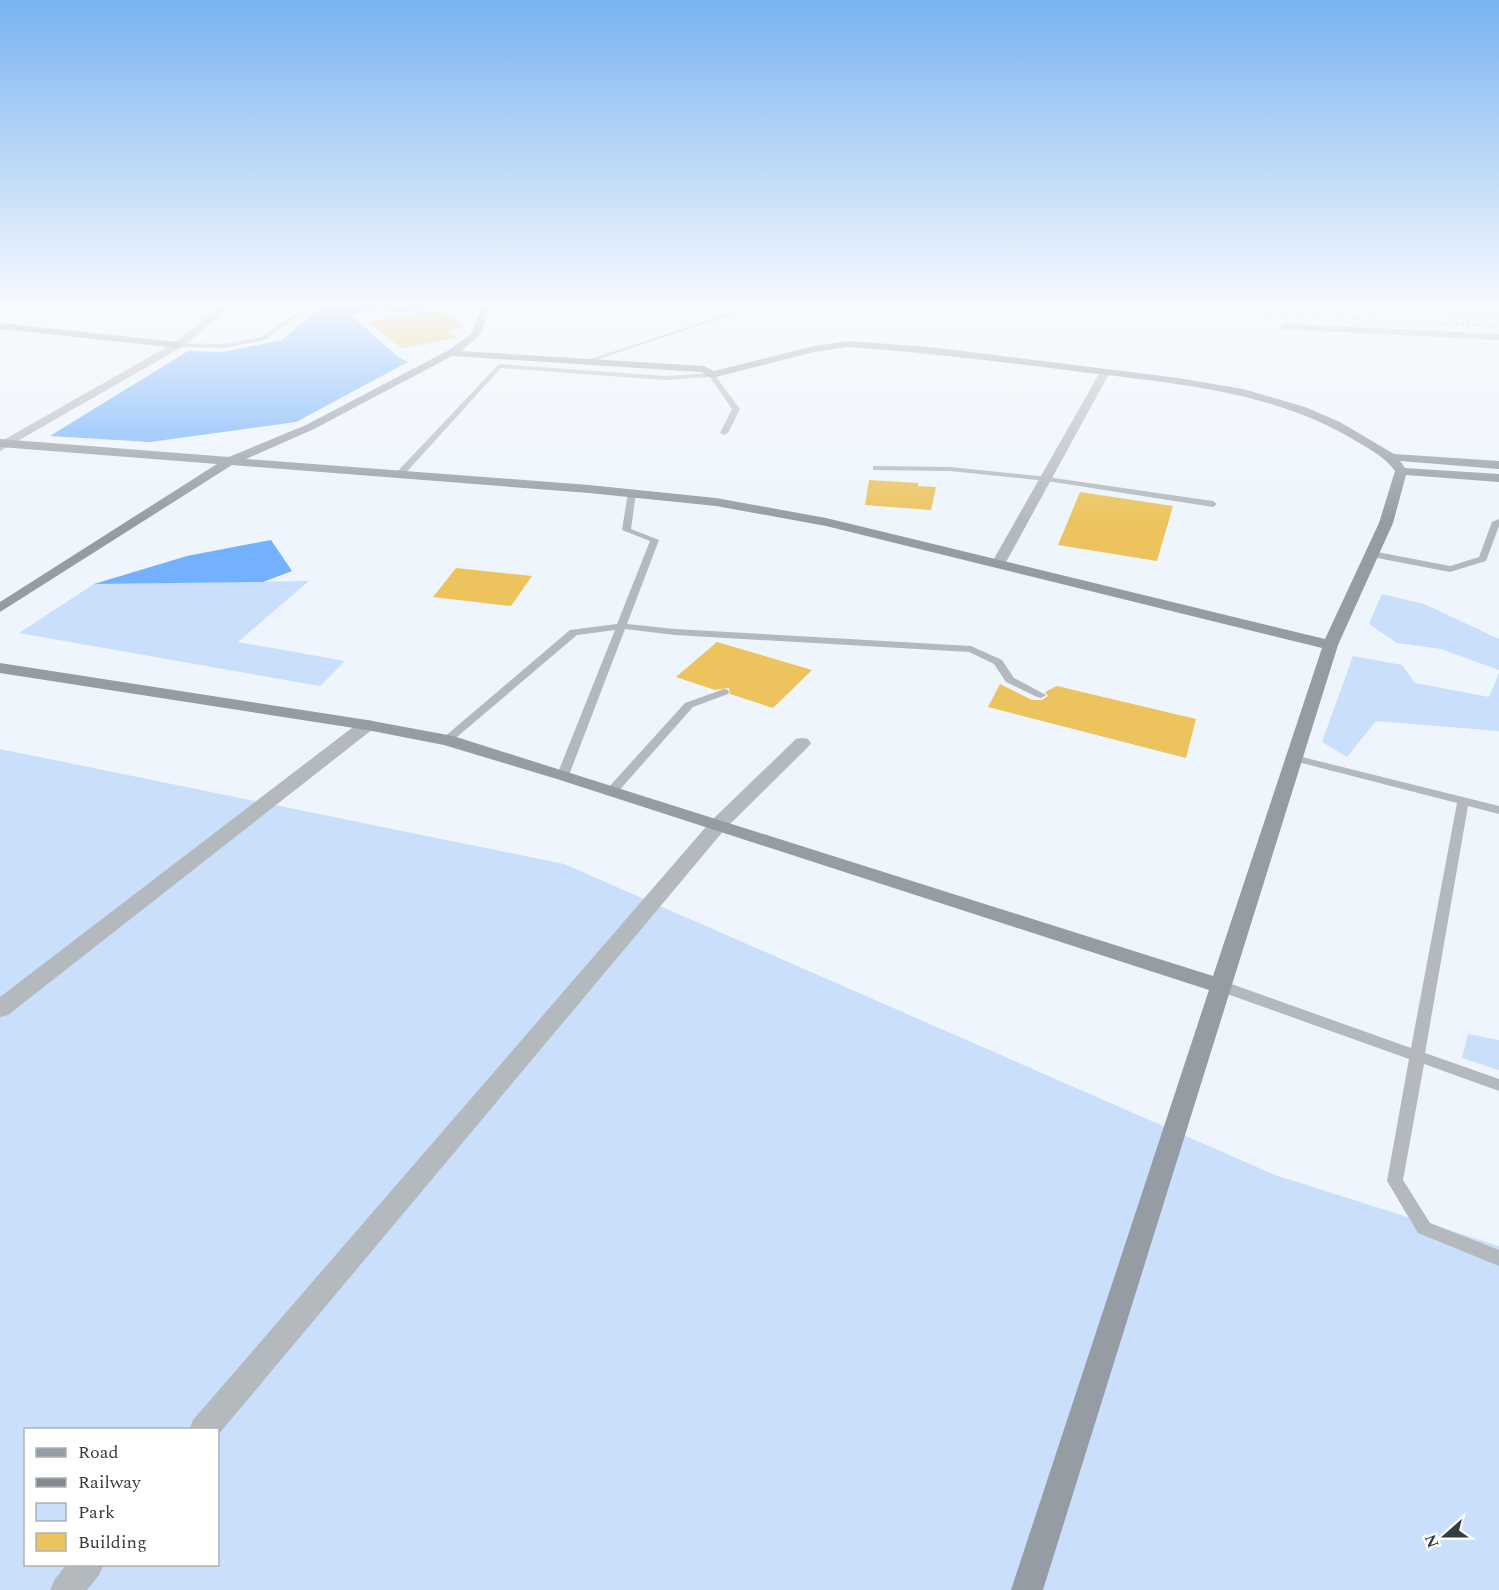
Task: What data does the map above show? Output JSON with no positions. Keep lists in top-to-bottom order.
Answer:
{
  "legend": [
    "Road",
    "Railway",
    "Park",
    "Building"
  ],
  "north": "left"
}
